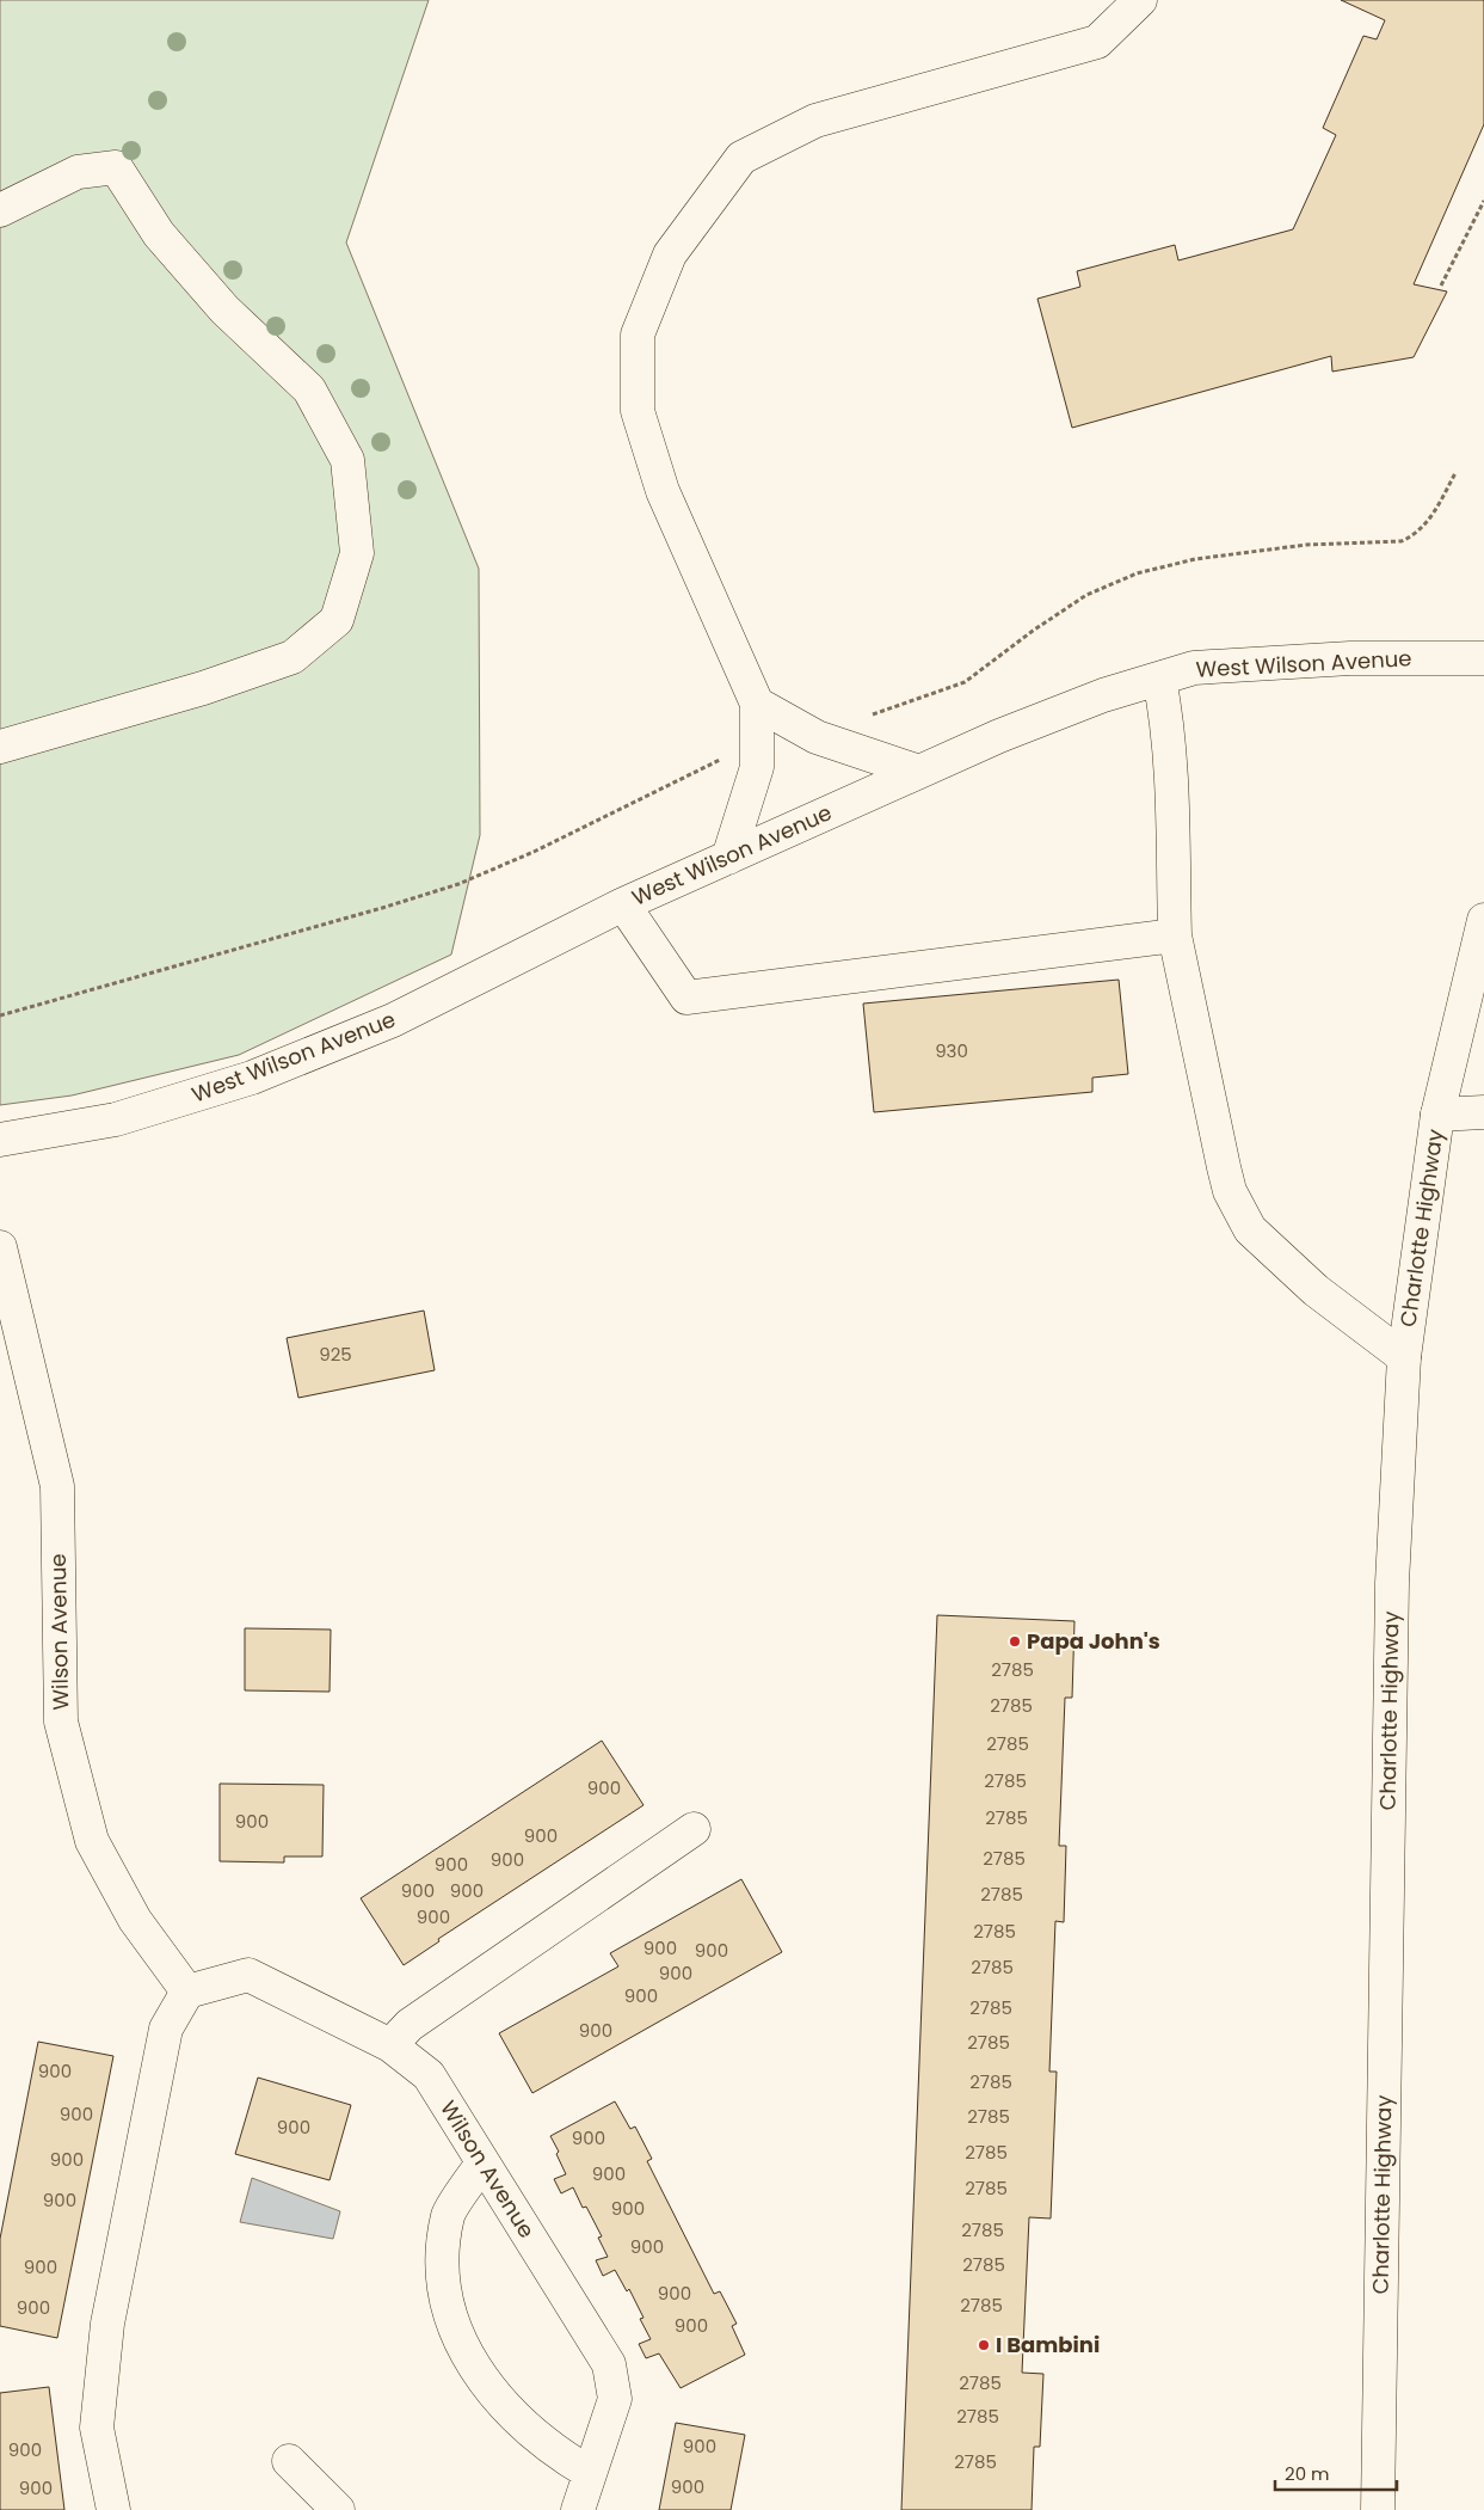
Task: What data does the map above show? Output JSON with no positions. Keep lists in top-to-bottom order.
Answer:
{
  "streets": {
    "street": ["West Wilson Avenue", "Charlotte Highway", "Wilson Avenue"]
  },
  "places": ["Papa John's", "I Bambini"],
  "house_numbers": [
    "930",
    "925",
    "2785",
    "2785",
    "2785",
    "2785",
    "900",
    "2785",
    "900",
    "900",
    "2785",
    "900",
    "900",
    "900",
    "900",
    "2785",
    "900",
    "2785",
    "900",
    "900",
    "2785",
    "900",
    "900",
    "2785",
    "900",
    "2785",
    "900",
    "2785",
    "900",
    "2785",
    "900",
    "900",
    "2785",
    "900",
    "900",
    "2785",
    "900",
    "900",
    "2785",
    "900",
    "2785",
    "900",
    "900",
    "2785",
    "900",
    "900",
    "2785",
    "2785",
    "900",
    "900",
    "2785",
    "900",
    "900"
  ],
  "scale_bar": "20 m"
}
